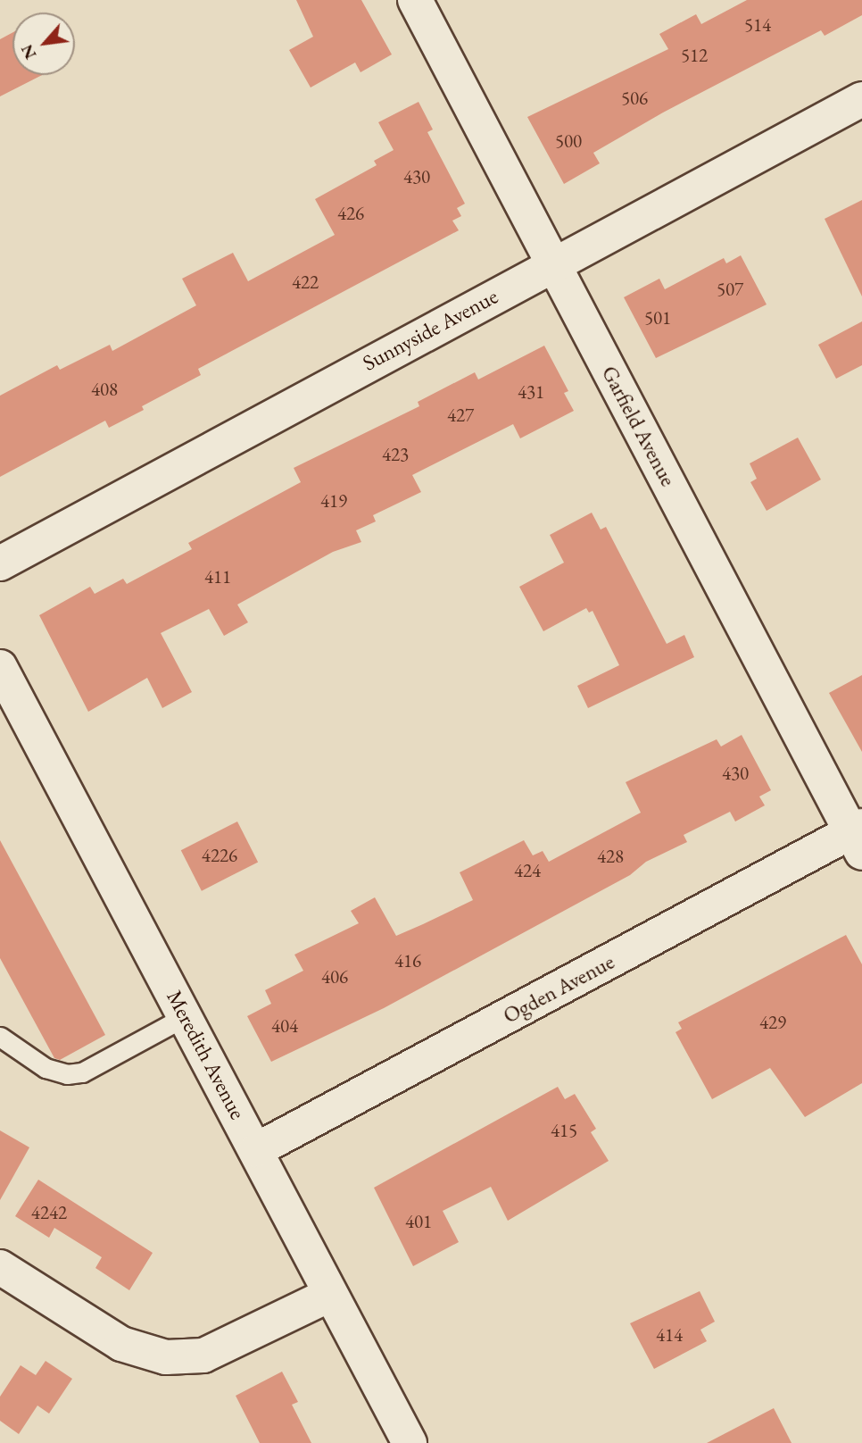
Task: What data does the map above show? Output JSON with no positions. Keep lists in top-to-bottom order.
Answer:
{
  "streets": {
    "street": [
      "Sunnyside Avenue",
      "Garfield Avenue",
      "Ogden Avenue",
      "Meredith Avenue"
    ]
  },
  "crossings": [
    ["Sunnyside Avenue", "Garfield Avenue"],
    ["Garfield Avenue", "Ogden Avenue"],
    ["Ogden Avenue", "Meredith Avenue"]
  ],
  "house_numbers": [
    "514",
    "512",
    "506",
    "500",
    "430",
    "426",
    "422",
    "507",
    "501",
    "408",
    "431",
    "427",
    "423",
    "419",
    "411",
    "430",
    "4226",
    "428",
    "424",
    "416",
    "406",
    "429",
    "404",
    "415",
    "4242",
    "401",
    "414"
  ],
  "north": "bottom left"
}
